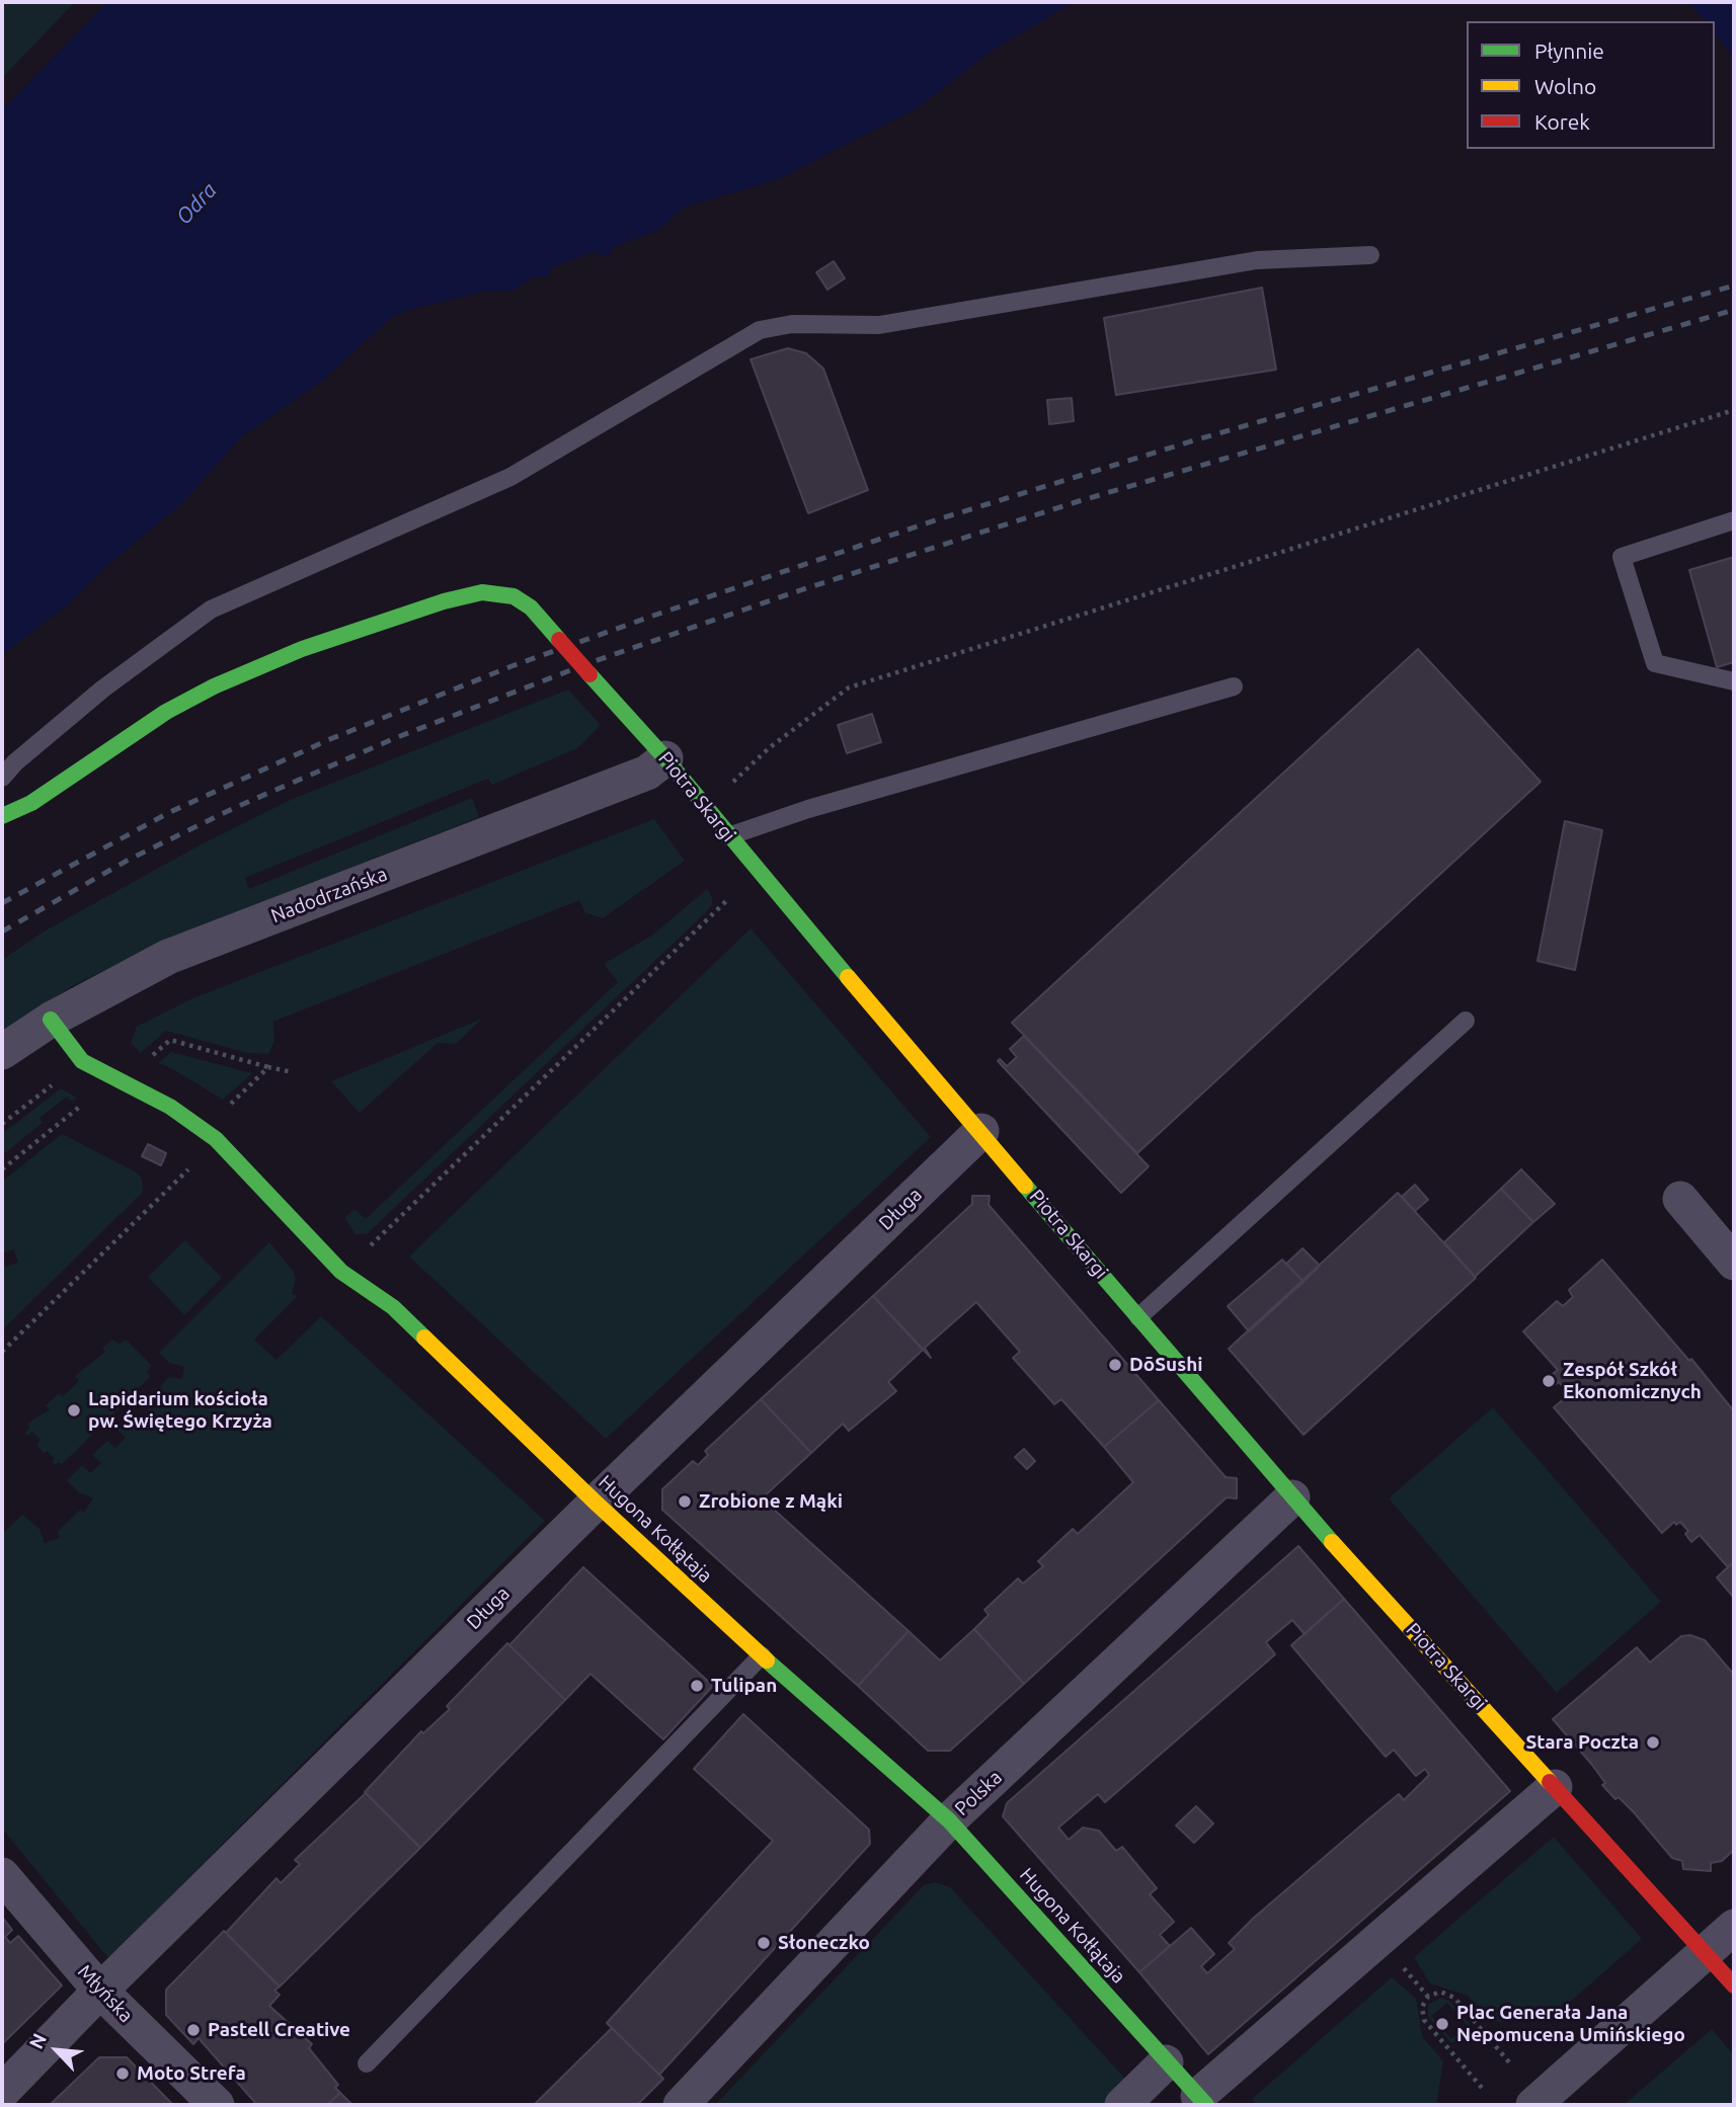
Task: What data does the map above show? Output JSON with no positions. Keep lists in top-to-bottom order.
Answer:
{
  "streets": {
    "street": [
      "Piotra Skargi",
      "Nadodrzańska",
      "Długa",
      "Hugona Kołłątaja",
      "Polska",
      "Młyńska"
    ]
  },
  "crossings": [
    ["Piotra Skargi", "Nadodrzańska"],
    ["Piotra Skargi", "Długa"],
    ["Piotra Skargi", "Polska"],
    ["Nadodrzańska", "Hugona Kołłątaja"],
    ["Długa", "Hugona Kołłątaja"],
    ["Długa", "Młyńska"],
    ["Hugona Kołłątaja", "Polska"]
  ],
  "water": ["Odra"],
  "places": [
    "DōSushi",
    "Zespół Szkół Ekonomicznych",
    "Lapidarium kościoła pw. Świętego Krzyża",
    "Zrobione z Mąki",
    "Tulipan",
    "Stara Poczta",
    "Słoneczko",
    "Plac Generała Jana Nepomucena Umińskiego",
    "Pastell Creative",
    "Moto Strefa"
  ],
  "legend": ["Płynnie", "Wolno", "Korek"],
  "north": "top left"
}
